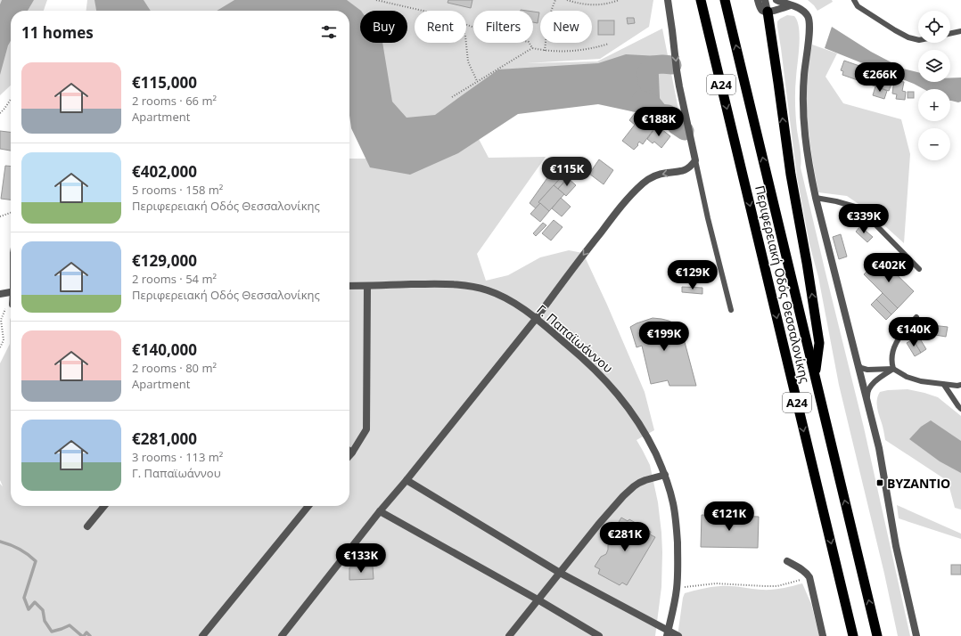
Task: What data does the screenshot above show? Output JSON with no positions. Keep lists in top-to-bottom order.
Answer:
{
  "streets": {
    "highway": ["Α24", "Περιφερειακή Οδός Θεσσαλονίκης"],
    "street": ["Γ. Παπαϊωάννου"]
  },
  "places": {
    "transit": ["ΒΥΖΑΝΤΙΟ"]
  },
  "page": {
    "map_buttons": ["+", "−"],
    "chip": [
      "Buy",
      "Rent",
      "Filters",
      "New"
    ],
    "heading": "11 homes",
    "list": [
      {
        "name": "€115,000",
        "note": "2 rooms · 66 m² · Apartment"
      },
      {
        "name": "€402,000",
        "note": "5 rooms · 158 m² · Περιφερειακή Οδός Θεσσαλονίκης"
      },
      {
        "name": "€129,000",
        "note": "2 rooms · 54 m² · Περιφερειακή Οδός Θεσσαλονίκης"
      },
      {
        "name": "€140,000",
        "note": "2 rooms · 80 m² · Apartment"
      },
      {
        "name": "€281,000",
        "note": "3 rooms · 113 m² · Γ. Παπαϊωάννου"
      }
    ],
    "price": [
      "€266K",
      "€188K",
      "€115K",
      "€339K",
      "€402K",
      "€129K",
      "€140K",
      "€199K",
      "€121K",
      "€281K",
      "€133K"
    ]
  }
}
